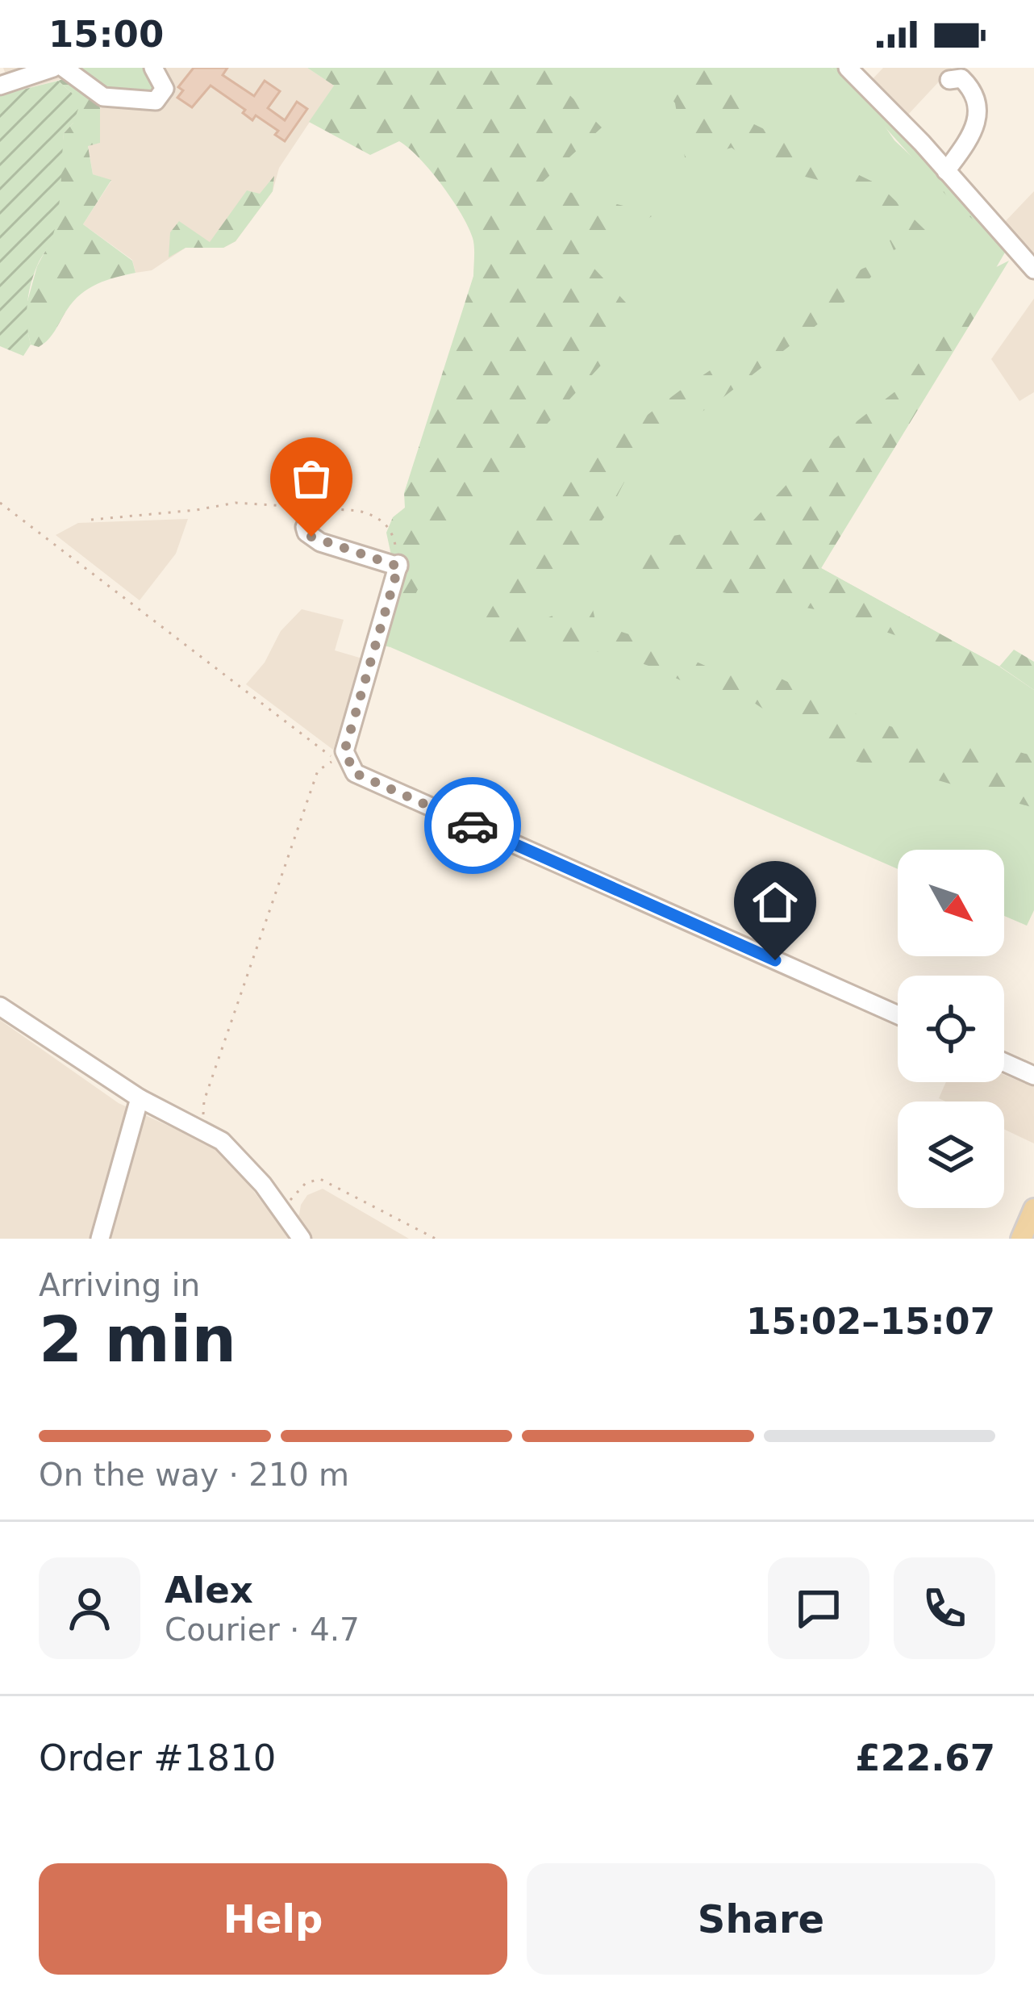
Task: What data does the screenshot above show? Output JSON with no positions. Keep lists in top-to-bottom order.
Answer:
{
  "north": "bottom right",
  "page": {
    "status": "15:00",
    "heading": ["2 min", "Arriving in", "15:02–15:07"],
    "panel": [
      "Alex",
      "Courier · 4.7",
      "Order #1810",
      "£22.67"
    ],
    "bar": "On the way · 210 m",
    "buttons": ["Help", "Share"]
  }
}
